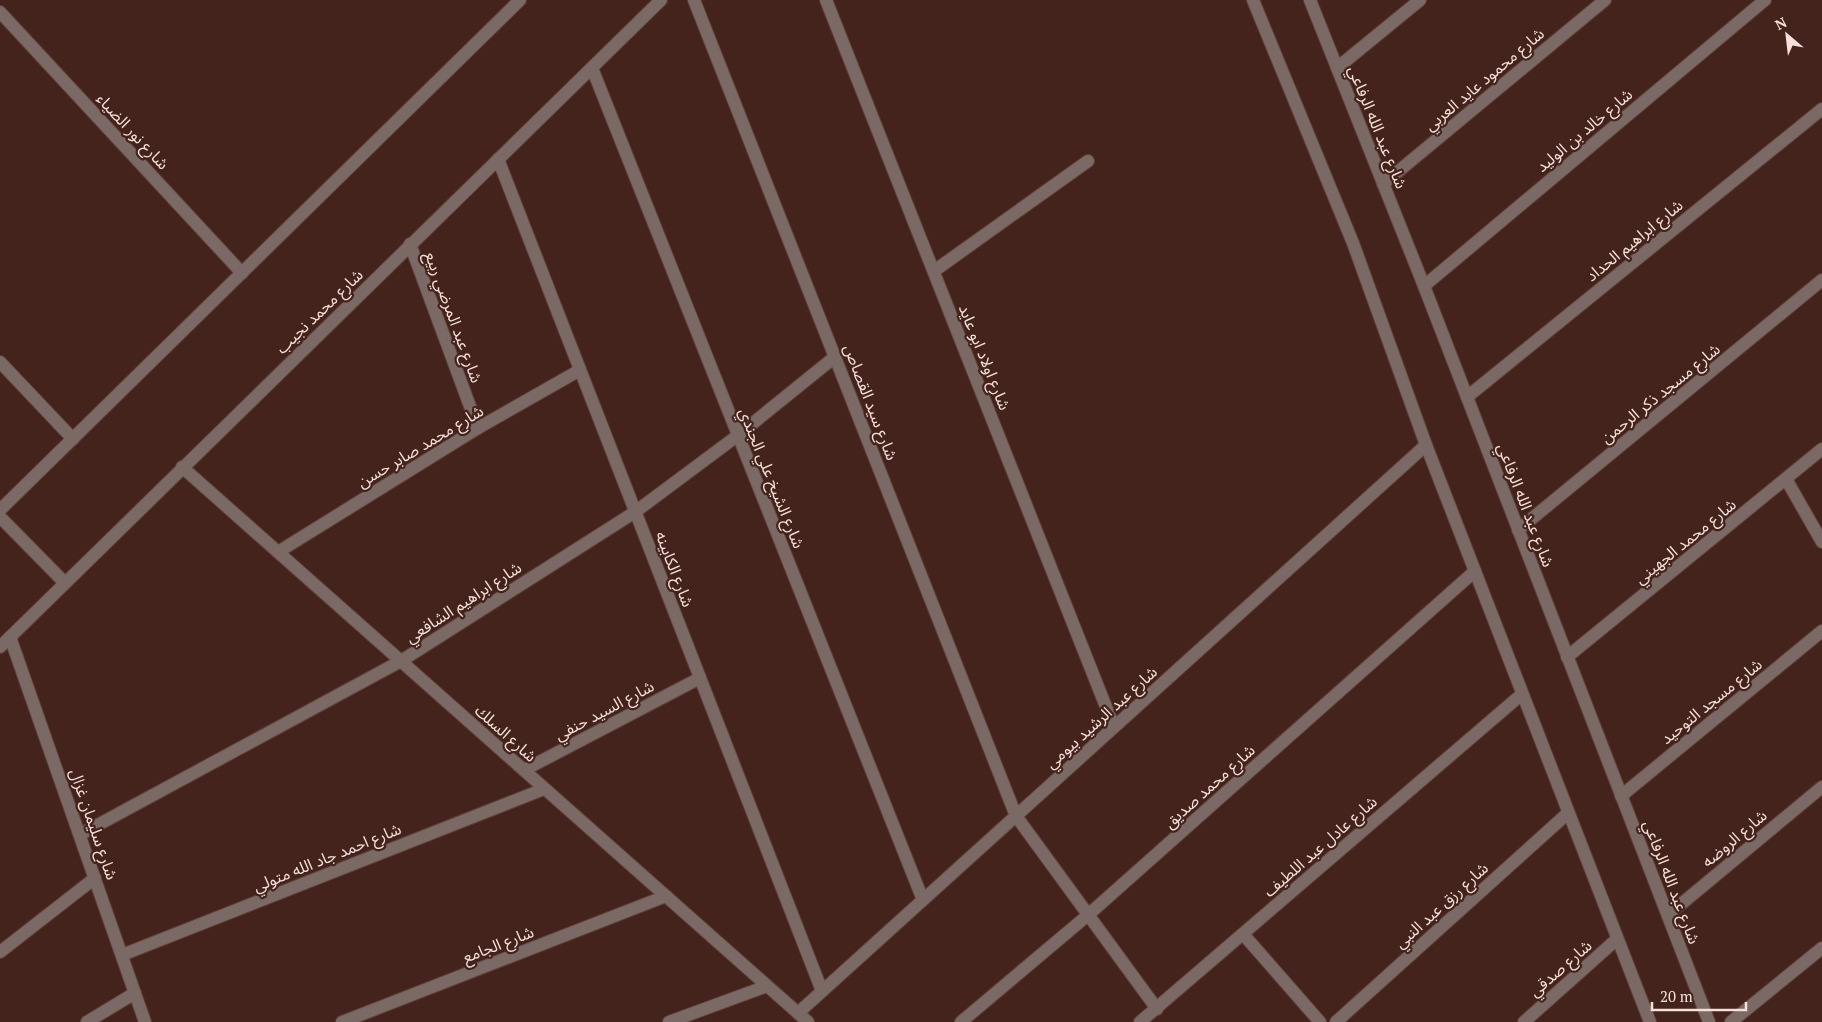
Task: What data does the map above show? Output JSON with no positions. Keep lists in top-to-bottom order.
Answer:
{
  "streets": {
    "street": [
      "شارع محمود عايد العربي",
      "شارع عبد الله الرفاعي",
      "شارع خالد بن الوليد",
      "شارع نور الضياء",
      "شارع ابراهيم الحداد",
      "شارع محمد نجيب",
      "شارع عبد المرضي ربيع",
      "شارع اولاد ابو عايد",
      "شارع مسجد ذكر الرحمن",
      "شارع سيد القصاص",
      "شارع محمد صابر حسن",
      "شارع الشيخ علي الجندي",
      "شارع محمد الجهيني",
      "شارع الكابينه",
      "شارع ابراهيم الشافعي",
      "شارع مسجد التوحيد",
      "شارع السيد حنفي",
      "شارع عبد الرشيد بيومي",
      "شارع السلك",
      "شارع محمد صديق",
      "شارع سليمان غزال",
      "شارع الروضه",
      "شارع عادل عبد اللطيف",
      "شارع احمد جاد الله متولي",
      "شارع رزق عبد النبي",
      "شارع الجامع",
      "شارع صدقي"
    ]
  },
  "crossings": [
    ["شارع محمود عايد العربي", "شارع عبد الله الرفاعي"],
    ["شارع عبد الله الرفاعي", "شارع خالد بن الوليد"],
    ["شارع عبد الله الرفاعي", "شارع ابراهيم الحداد"],
    ["شارع عبد الله الرفاعي", "شارع مسجد ذكر الرحمن"],
    ["شارع عبد الله الرفاعي", "شارع محمد الجهيني"],
    ["شارع عبد الله الرفاعي", "شارع مسجد التوحيد"],
    ["شارع عبد الله الرفاعي", "شارع الروضه"],
    ["شارع محمد نجيب", "شارع عبد المرضي ربيع"],
    ["شارع محمد نجيب", "شارع الشيخ علي الجندي"],
    ["شارع محمد نجيب", "شارع الكابينه"],
    ["شارع محمد نجيب", "شارع السلك"],
    ["شارع محمد نجيب", "شارع سليمان غزال"],
    ["شارع عبد المرضي ربيع", "شارع محمد صابر حسن"],
    ["شارع اولاد ابو عايد", "شارع عبد الرشيد بيومي"],
    ["شارع سيد القصاص", "شارع ابراهيم الشافعي"],
    ["شارع سيد القصاص", "شارع عبد الرشيد بيومي"],
    ["شارع سيد القصاص", "شارع محمد صديق"],
    ["شارع سيد القصاص", "شارع عادل عبد اللطيف"],
    ["شارع محمد صابر حسن", "شارع الكابينه"],
    ["شارع محمد صابر حسن", "شارع السلك"],
    ["شارع الشيخ علي الجندي", "شارع ابراهيم الشافعي"],
    ["شارع الشيخ علي الجندي", "شارع عبد الرشيد بيومي"],
    ["شارع الكابينه", "شارع ابراهيم الشافعي"],
    ["شارع الكابينه", "شارع السيد حنفي"],
    ["شارع الكابينه", "شارع عبد الرشيد بيومي"],
    ["شارع ابراهيم الشافعي", "شارع السلك"],
    ["شارع ابراهيم الشافعي", "شارع سليمان غزال"],
    ["شارع السيد حنفي", "شارع السلك"],
    ["شارع عبد الرشيد بيومي", "شارع السلك"],
    ["شارع السلك", "شارع احمد جاد الله متولي"],
    ["شارع السلك", "شارع الجامع"],
    ["شارع سليمان غزال", "شارع احمد جاد الله متولي"]
  ],
  "scale_bar": "20 m",
  "north": "top left"
}
